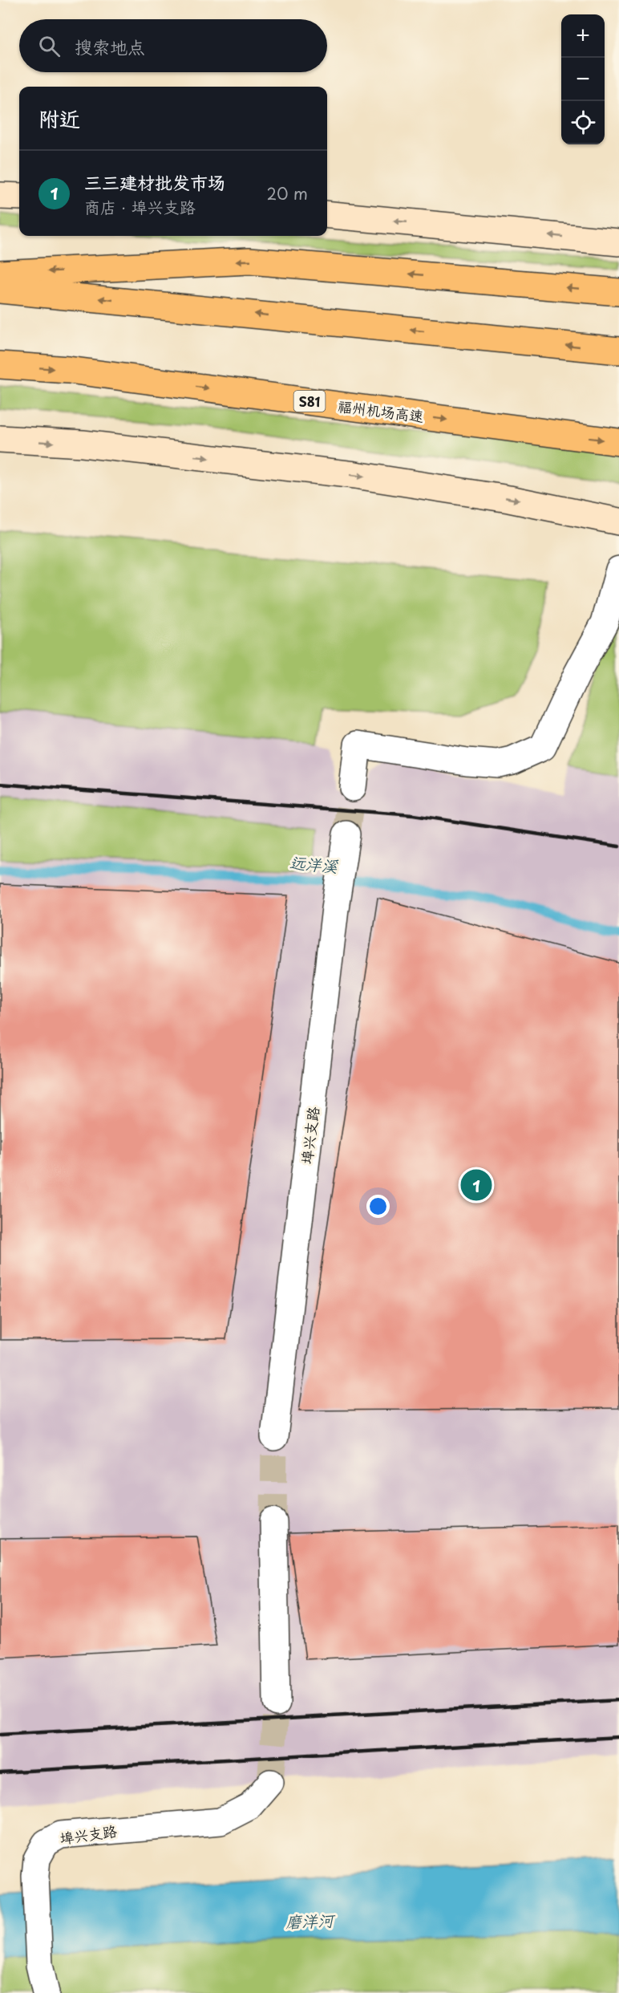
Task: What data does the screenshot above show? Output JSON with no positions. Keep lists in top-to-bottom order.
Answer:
{
  "streets": {
    "highway": ["S81", "福州机场高速"],
    "street": ["埠兴支路"]
  },
  "water": ["远洋溪", "磨洋河"],
  "page": {
    "map_buttons": ["+", "−"],
    "search": "搜索地点",
    "heading": "附近",
    "list": [
      {
        "mark": "1",
        "name": "三三建材批发市场",
        "note": "商店 · 埠兴支路",
        "value": "20 m"
      }
    ],
    "pins": "1"
  }
}
